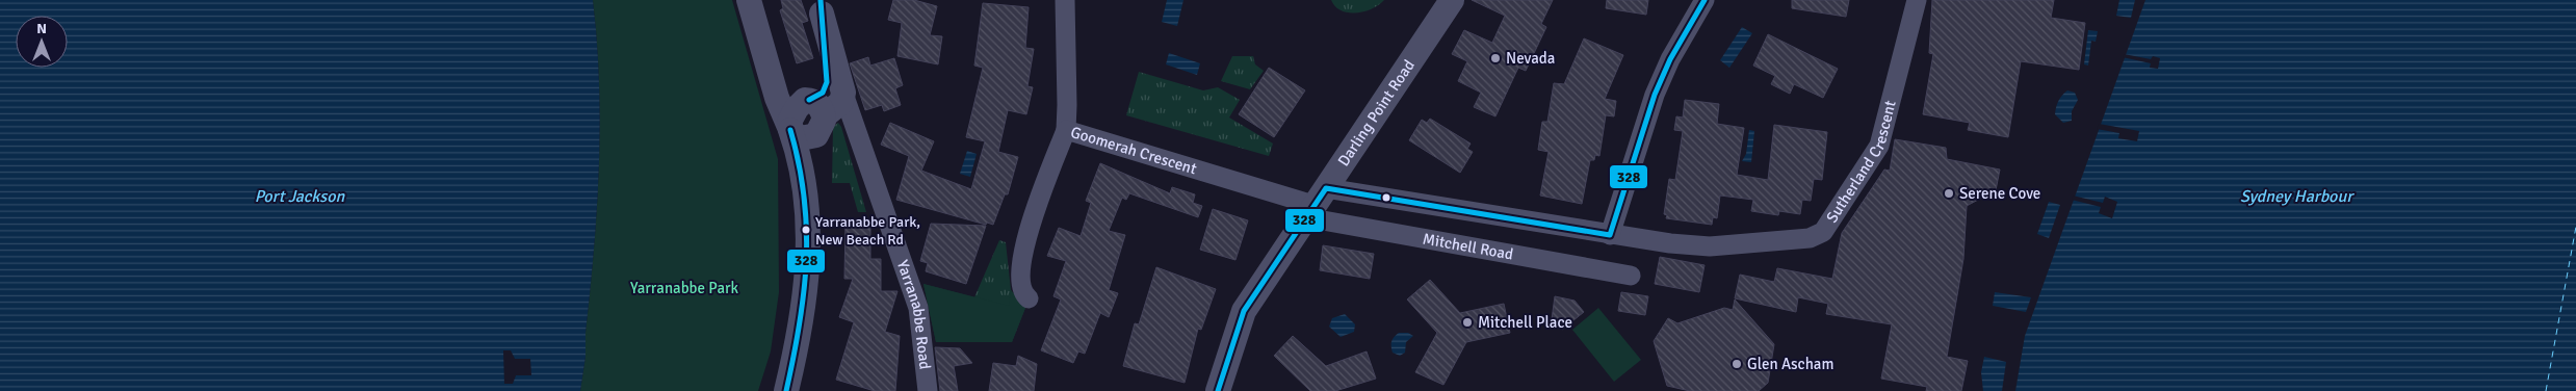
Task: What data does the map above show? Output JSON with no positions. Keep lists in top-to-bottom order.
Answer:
{
  "streets": {
    "street": [
      "Darling Point Road",
      "Goomerah Crescent",
      "Sutherland Crescent",
      "Mitchell Road",
      "Yarranabbe Road"
    ]
  },
  "crossings": [
    ["Darling Point Road", "Goomerah Crescent"],
    ["Darling Point Road", "Sutherland Crescent"],
    ["Darling Point Road", "Mitchell Road"],
    ["Goomerah Crescent", "Sutherland Crescent"],
    ["Goomerah Crescent", "Mitchell Road"],
    ["Sutherland Crescent", "Mitchell Road"]
  ],
  "water": ["Port Jackson", "Sydney Harbour"],
  "parks": ["Yarranabbe Park"],
  "places": [
    "Nevada",
    "Serene Cove",
    "Yarranabbe Park, New Beach Rd",
    "Mitchell Place",
    "Glen Ascham"
  ],
  "lines": ["transit line 328"],
  "north": "top"
}
